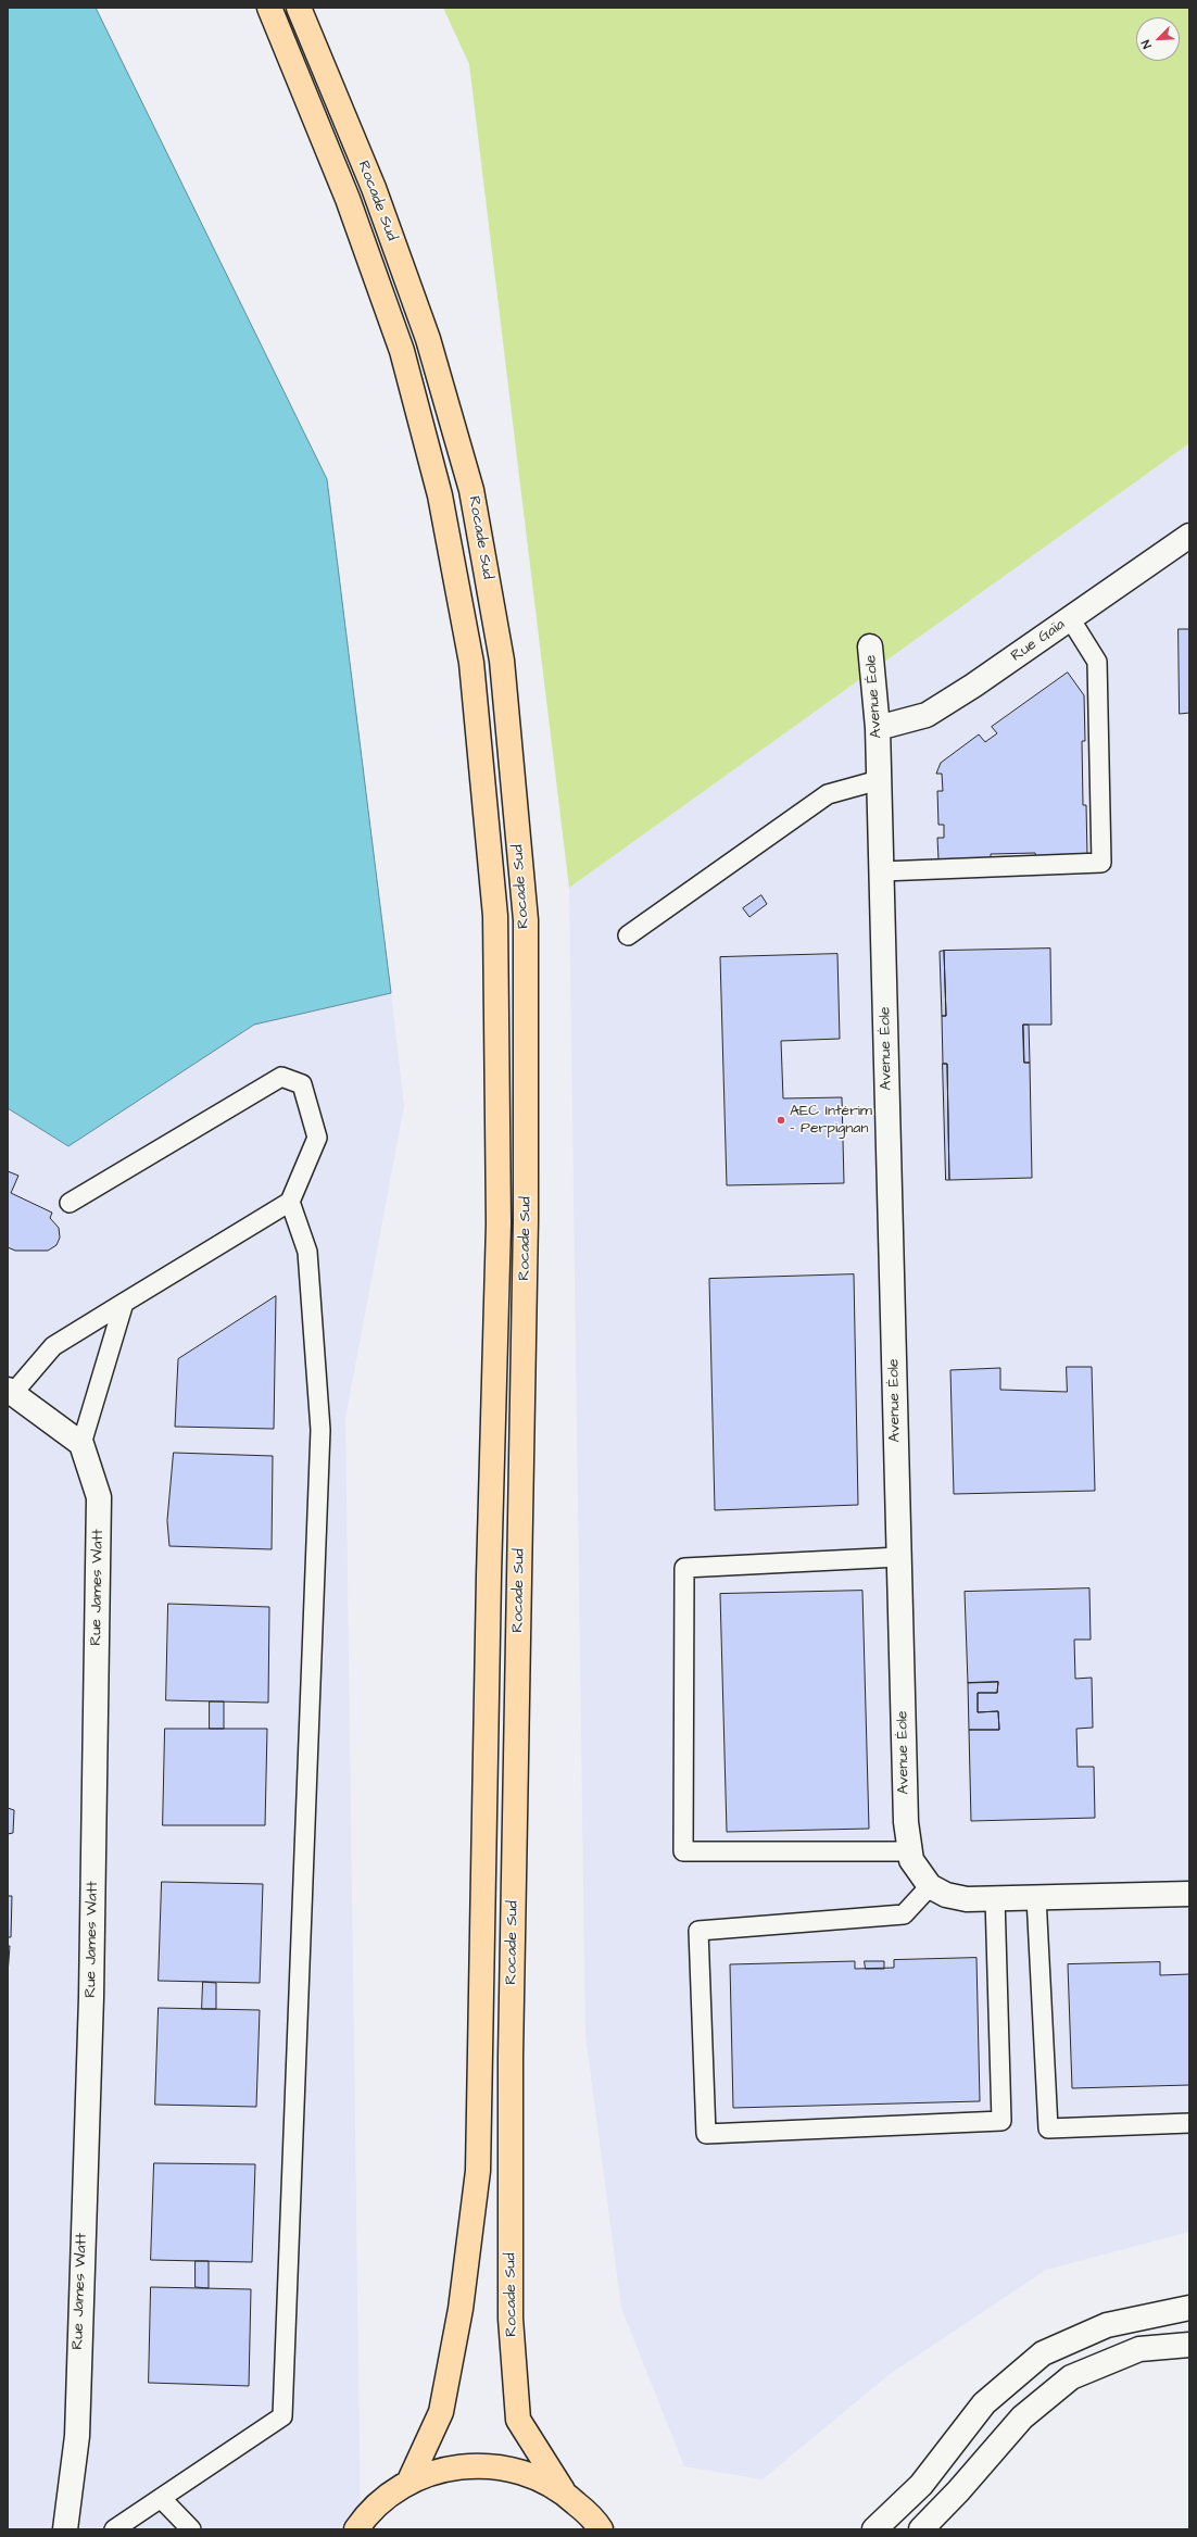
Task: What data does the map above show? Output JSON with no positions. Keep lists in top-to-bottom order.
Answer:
{
  "streets": {
    "main road": ["Rocade Sud"],
    "street": ["Rue Gaïa", "Avenue Éole", "Rue James Watt"]
  },
  "crossings": [
    ["Rue Gaïa", "Avenue Éole"]
  ],
  "places": ["AEC Intérim - Perpignan"],
  "north": "bottom left"
}
